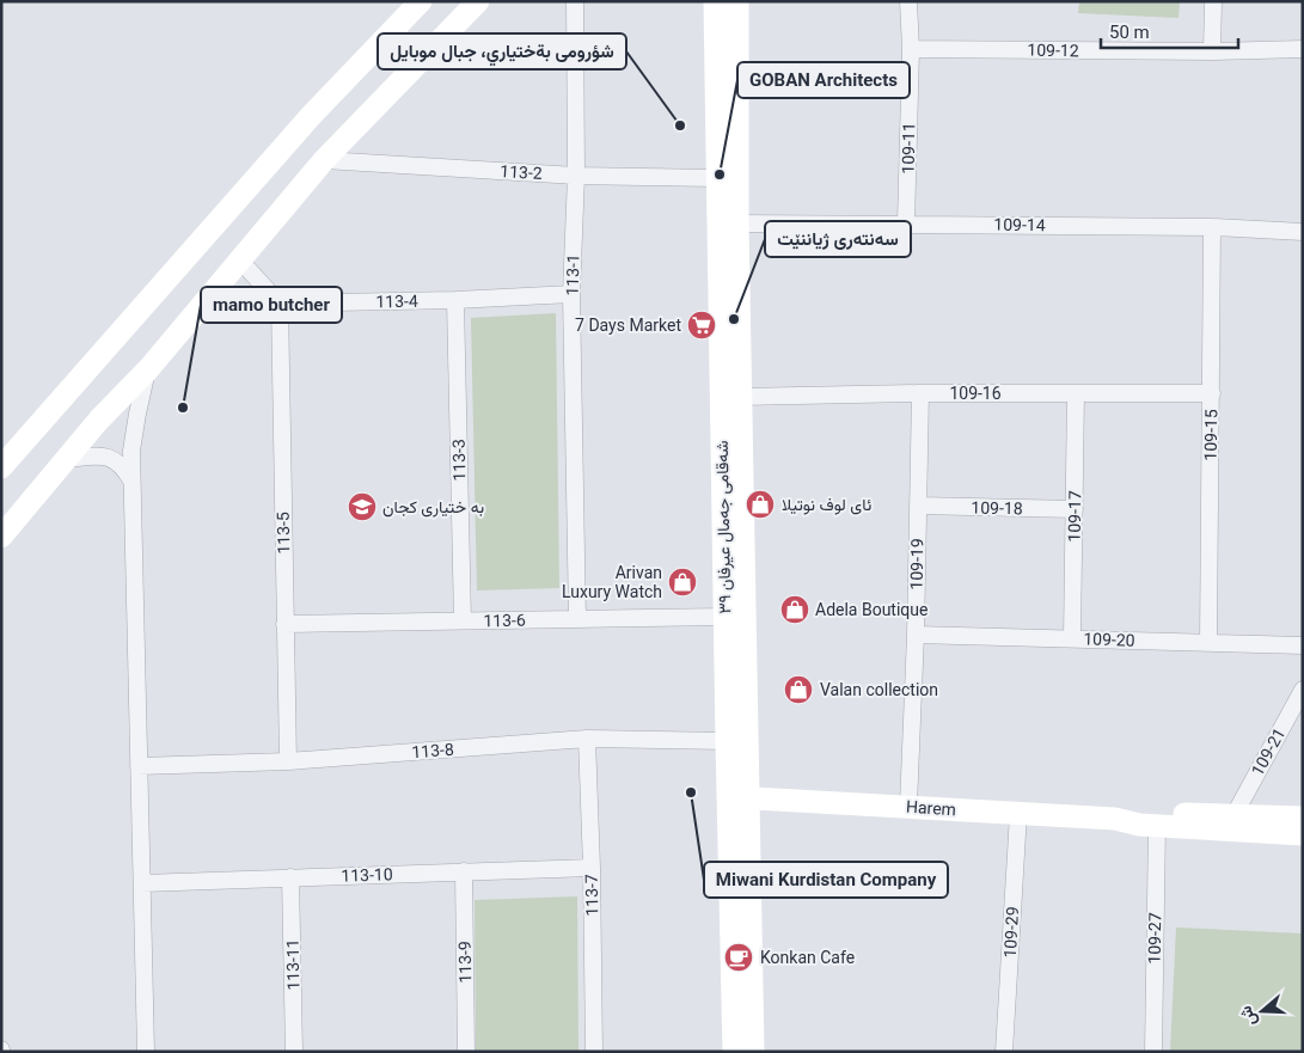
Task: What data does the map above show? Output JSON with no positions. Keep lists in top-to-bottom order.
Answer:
{
  "streets": {
    "main road": ["شەقامی جەمال عیرفان ٣٩", "Harem"],
    "street": [
      "109-12",
      "109-11",
      "113-2",
      "109-14",
      "113-1",
      "113-4",
      "109-16",
      "109-15",
      "113-3",
      "109-18",
      "109-17",
      "113-5",
      "109-19",
      "113-6",
      "109-20",
      "113-8",
      "109-21",
      "113-10",
      "113-7",
      "109-29",
      "109-27",
      "113-9",
      "113-11"
    ]
  },
  "crossings": [
    ["109-12", "109-11"],
    ["109-11", "109-14"],
    ["113-2", "113-1"],
    ["113-2", "شەقامی جەمال عیرفان ٣٩"],
    ["109-14", "109-15"],
    ["109-14", "شەقامی جەمال عیرفان ٣٩"],
    ["113-1", "113-4"],
    ["113-1", "113-6"],
    ["113-4", "113-3"],
    ["113-4", "113-5"],
    ["109-16", "109-15"],
    ["109-16", "109-17"],
    ["109-16", "شەقامی جەمال عیرفان ٣٩"],
    ["109-16", "109-19"],
    ["109-15", "109-20"],
    ["113-3", "113-6"],
    ["109-18", "109-17"],
    ["109-18", "109-19"],
    ["109-17", "109-20"],
    ["شەقامی جەمال عیرفان ٣٩", "113-6"],
    ["شەقامی جەمال عیرفان ٣٩", "113-8"],
    ["شەقامی جەمال عیرفان ٣٩", "Harem"],
    ["113-5", "113-6"],
    ["113-5", "113-8"],
    ["109-19", "109-20"],
    ["109-19", "Harem"],
    ["113-8", "113-7"],
    ["109-21", "Harem"],
    ["Harem", "109-29"],
    ["Harem", "109-27"],
    ["113-10", "113-7"],
    ["113-10", "113-9"],
    ["113-10", "113-11"]
  ],
  "places": {
    "other": [
      "شؤرومى بةختياري، جبال موبايل",
      "GOBAN Architects",
      "سەنتەری ژیاننێت",
      "mamo butcher",
      "Miwani Kurdistan Company"
    ],
    "supermarket": ["7 Days Market"],
    "shop": [
      "ئای لوف نوتیلا",
      "Arivan Luxury Watch",
      "Adela Boutique",
      "Valan collection"
    ],
    "school or university": ["به ختيارى كجان"],
    "cafe": ["Konkan Cafe"]
  },
  "scale_bar": "50 m",
  "north": "left"
}
